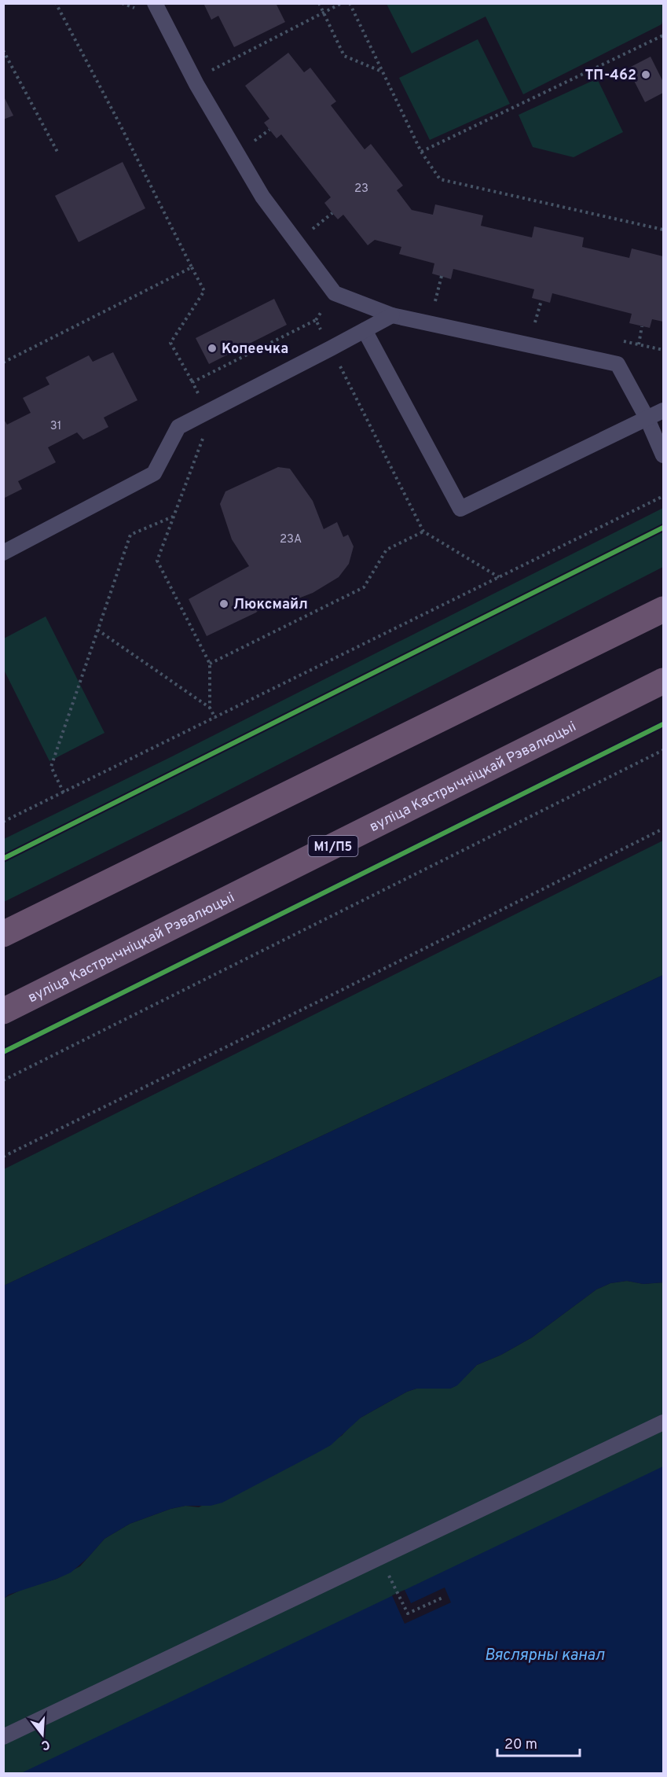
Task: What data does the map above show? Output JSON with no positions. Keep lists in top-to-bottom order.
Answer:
{
  "streets": {
    "highway": ["вуліца Кастрычніцкай Рэвалюцыі", "М1/П5"]
  },
  "water": ["Вяслярны канал"],
  "places": ["ТП-462", "Копеечка", "Люксмайл"],
  "house_numbers": ["23", "31", "23А"],
  "scale_bar": "20 m",
  "north": "bottom"
}
